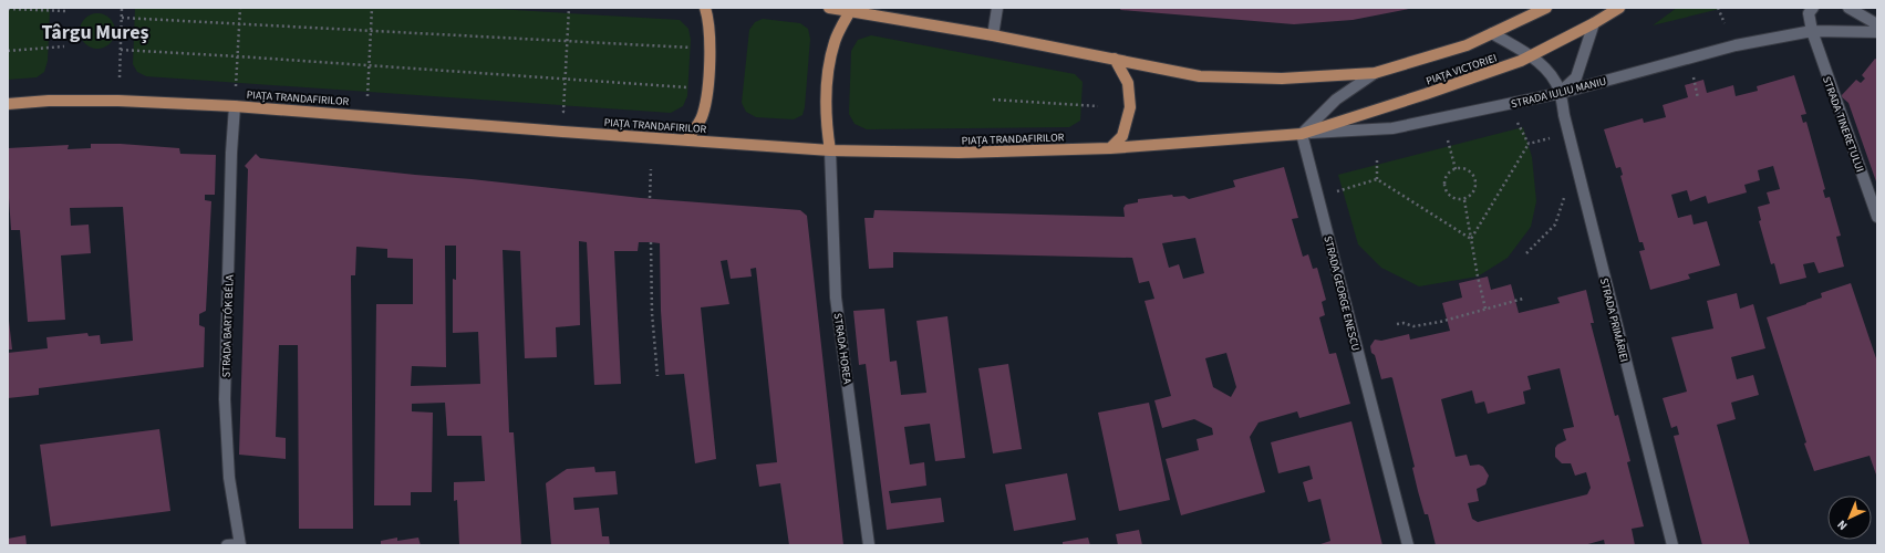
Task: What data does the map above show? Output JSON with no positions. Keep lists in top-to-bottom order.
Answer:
{
  "streets": {
    "main road": ["PIAȚA VICTORIEI", "PIAȚA TRANDAFIRILOR"],
    "street": [
      "STRADA IULIU MANIU",
      "STRADA TINERETULUI",
      "STRADA GEORGE ENESCU",
      "STRADA PRIMĂRIEI",
      "STRADA BARTÓK BÉLA",
      "STRADA HOREA"
    ]
  },
  "crossings": [
    ["PIAȚA VICTORIEI", "STRADA IULIU MANIU"],
    ["PIAȚA VICTORIEI", "PIAȚA TRANDAFIRILOR"],
    ["PIAȚA VICTORIEI", "STRADA GEORGE ENESCU"],
    ["PIAȚA VICTORIEI", "STRADA PRIMĂRIEI"],
    ["STRADA IULIU MANIU", "PIAȚA TRANDAFIRILOR"],
    ["STRADA IULIU MANIU", "STRADA TINERETULUI"],
    ["STRADA IULIU MANIU", "STRADA GEORGE ENESCU"],
    ["STRADA IULIU MANIU", "STRADA PRIMĂRIEI"],
    ["PIAȚA TRANDAFIRILOR", "STRADA GEORGE ENESCU"],
    ["PIAȚA TRANDAFIRILOR", "STRADA BARTÓK BÉLA"],
    ["PIAȚA TRANDAFIRILOR", "STRADA HOREA"]
  ],
  "districts": ["Târgu Mureș"],
  "north": "bottom left"
}
